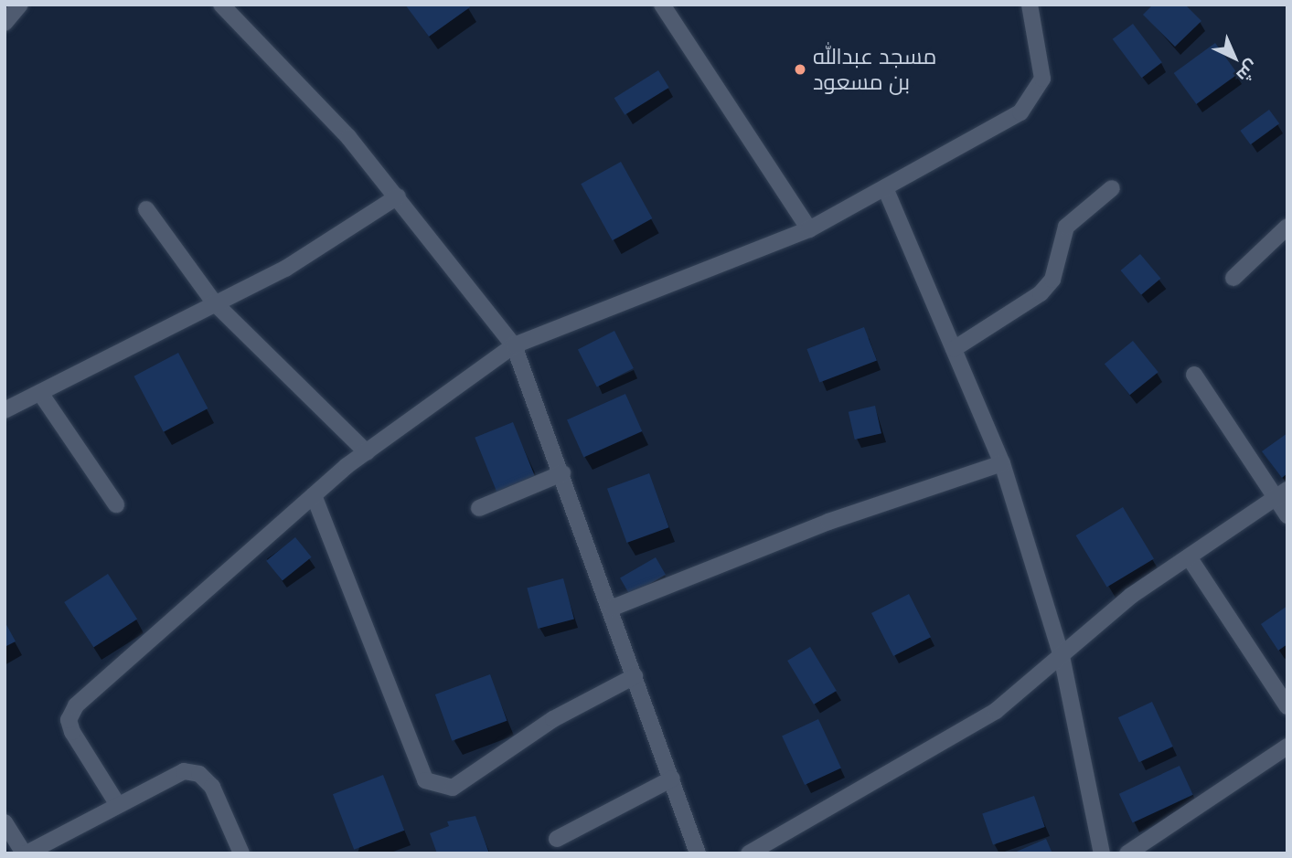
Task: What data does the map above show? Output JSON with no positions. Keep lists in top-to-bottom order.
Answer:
{
  "places": ["مسجد عبدالله بن مسعود"],
  "north": "bottom right"
}
